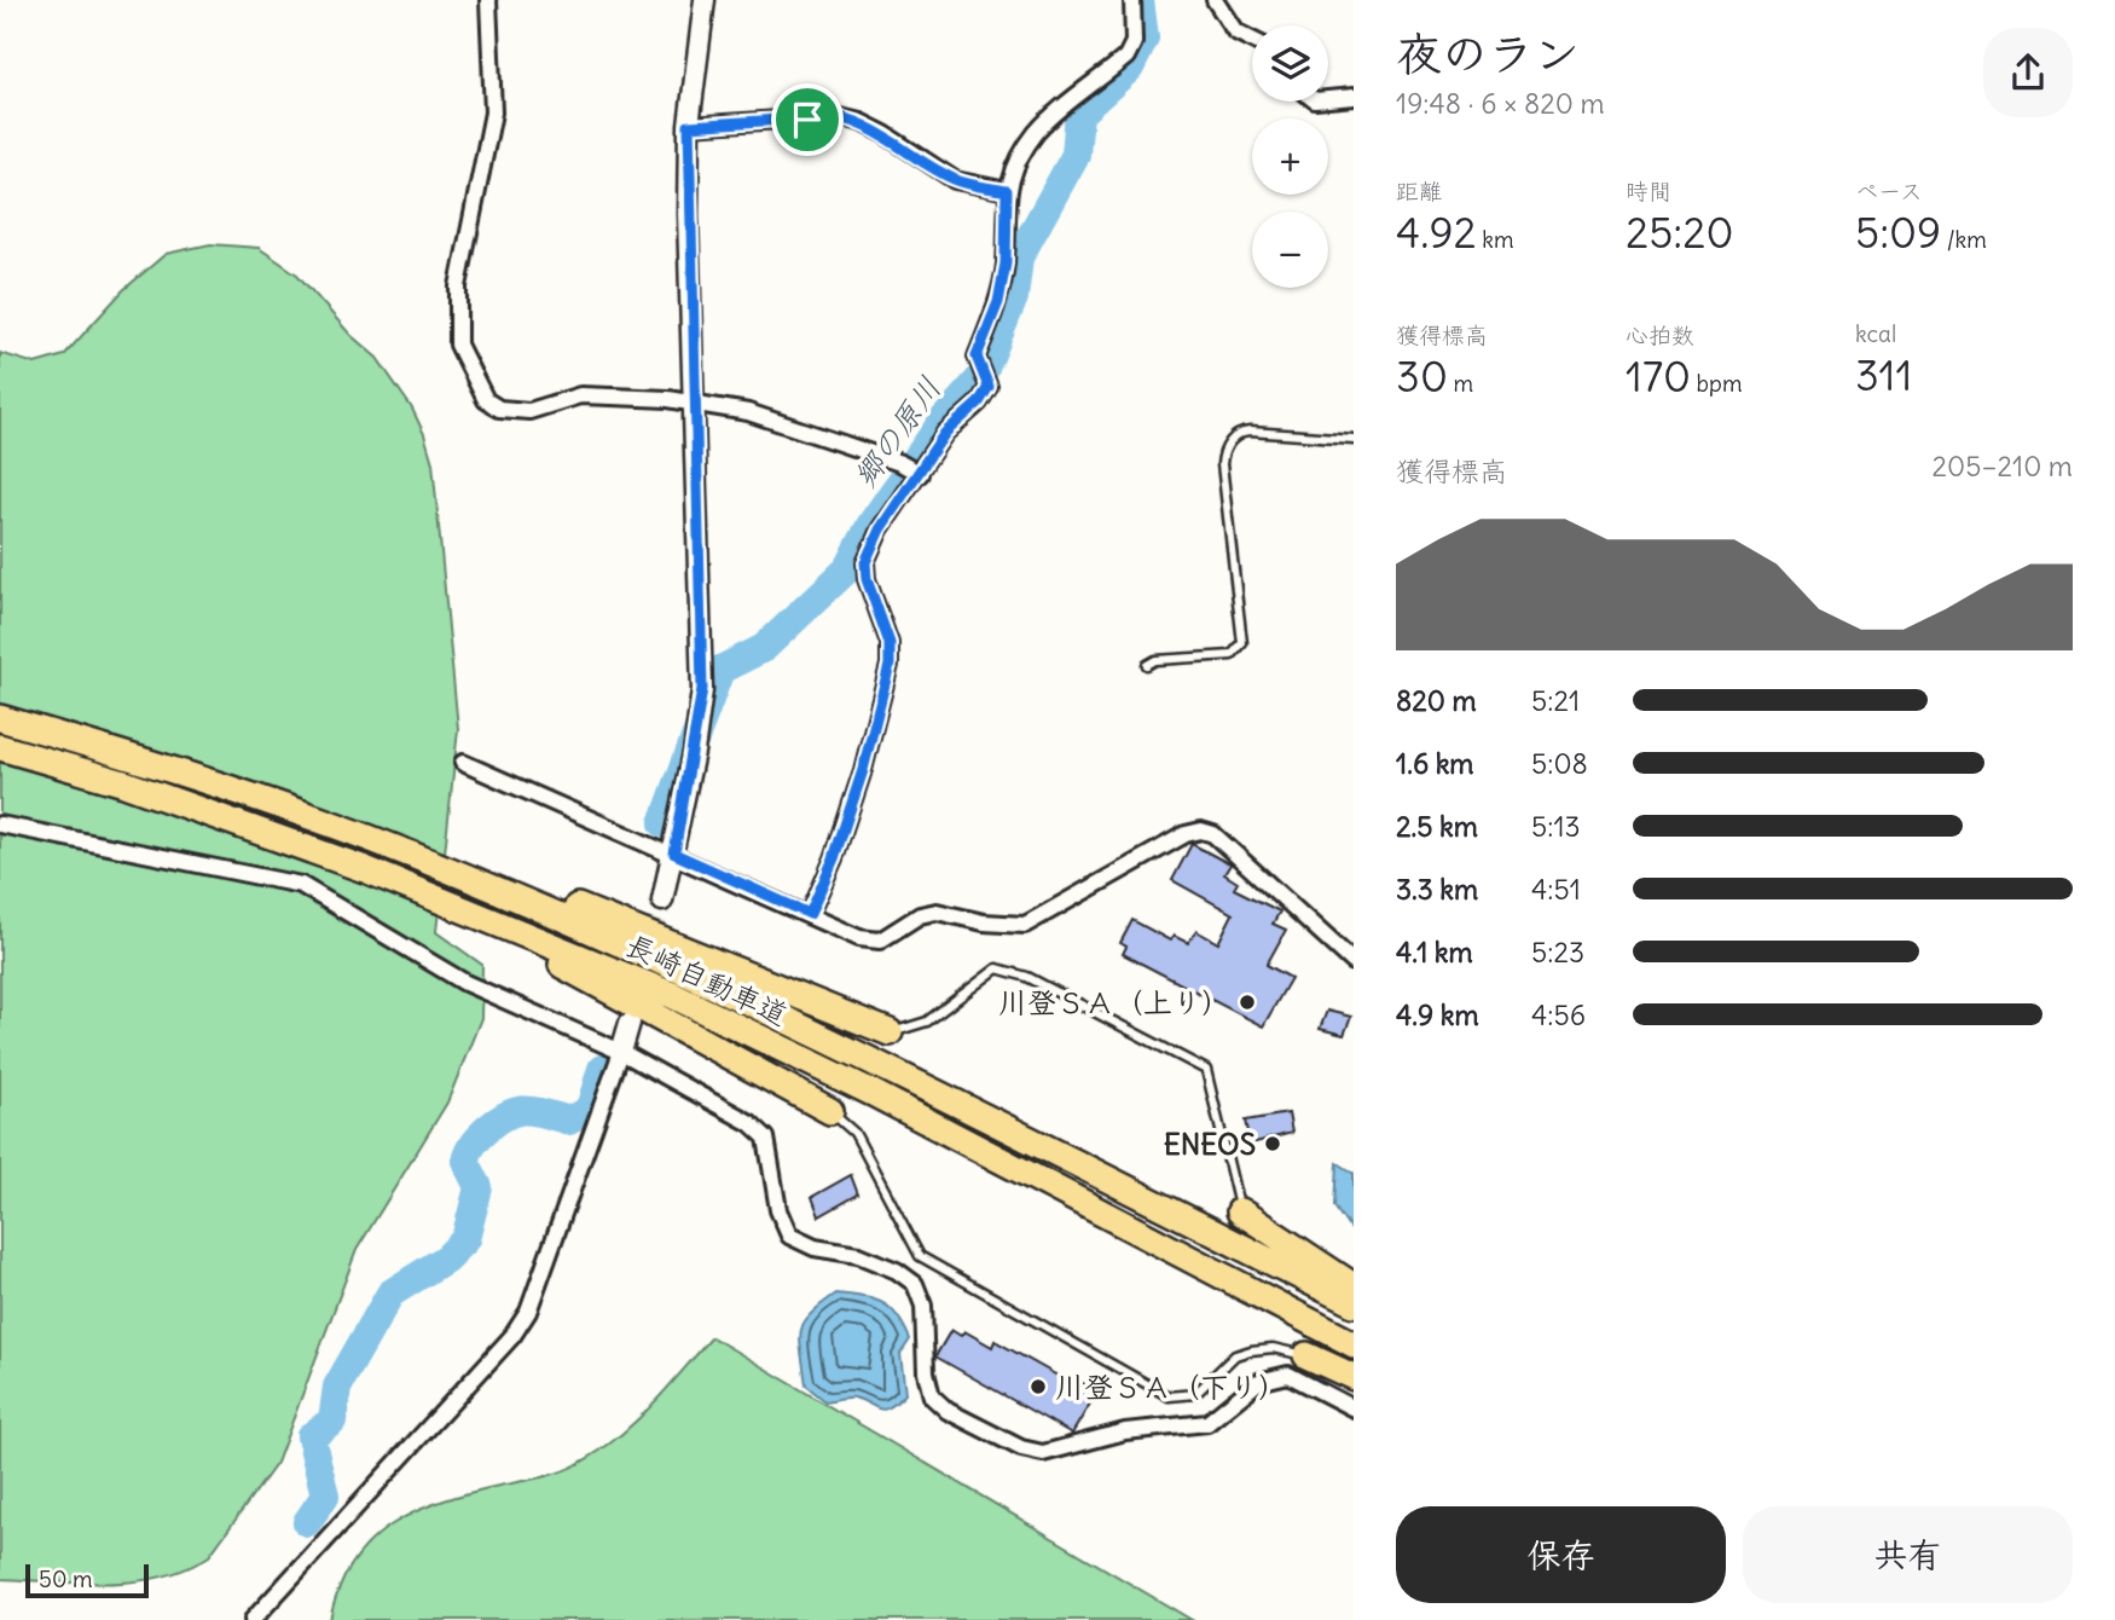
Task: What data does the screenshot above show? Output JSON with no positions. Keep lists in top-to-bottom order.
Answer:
{
  "streets": {
    "highway": ["長崎自動車道"]
  },
  "water": ["郷の原川"],
  "places": ["川登ＳＡ（上り）", "ENEOS", "川登ＳＡ（下り）"],
  "scale_bar": "50 m",
  "page": {
    "heading": ["夜のラン", "19:48 · 6 × 820 m"],
    "map_buttons": ["+", "−"],
    "stats": [
      ["距離", "4.92 km"],
      ["時間", "25:20"],
      ["ペース", "5:09 /km"],
      ["獲得標高", "30 m"],
      ["心拍数", "170 bpm"],
      ["kcal", "311"]
    ],
    "chart": ["獲得標高", "205–210 m"],
    "list": [
      {
        "name": "820 m",
        "note": "5:21"
      },
      {
        "name": "1.6 km",
        "note": "5:08"
      },
      {
        "name": "2.5 km",
        "note": "5:13"
      },
      {
        "name": "3.3 km",
        "note": "4:51"
      },
      {
        "name": "4.1 km",
        "note": "5:23"
      },
      {
        "name": "4.9 km",
        "note": "4:56"
      }
    ],
    "buttons": ["保存", "共有"],
    "scale": "50 m"
  }
}
